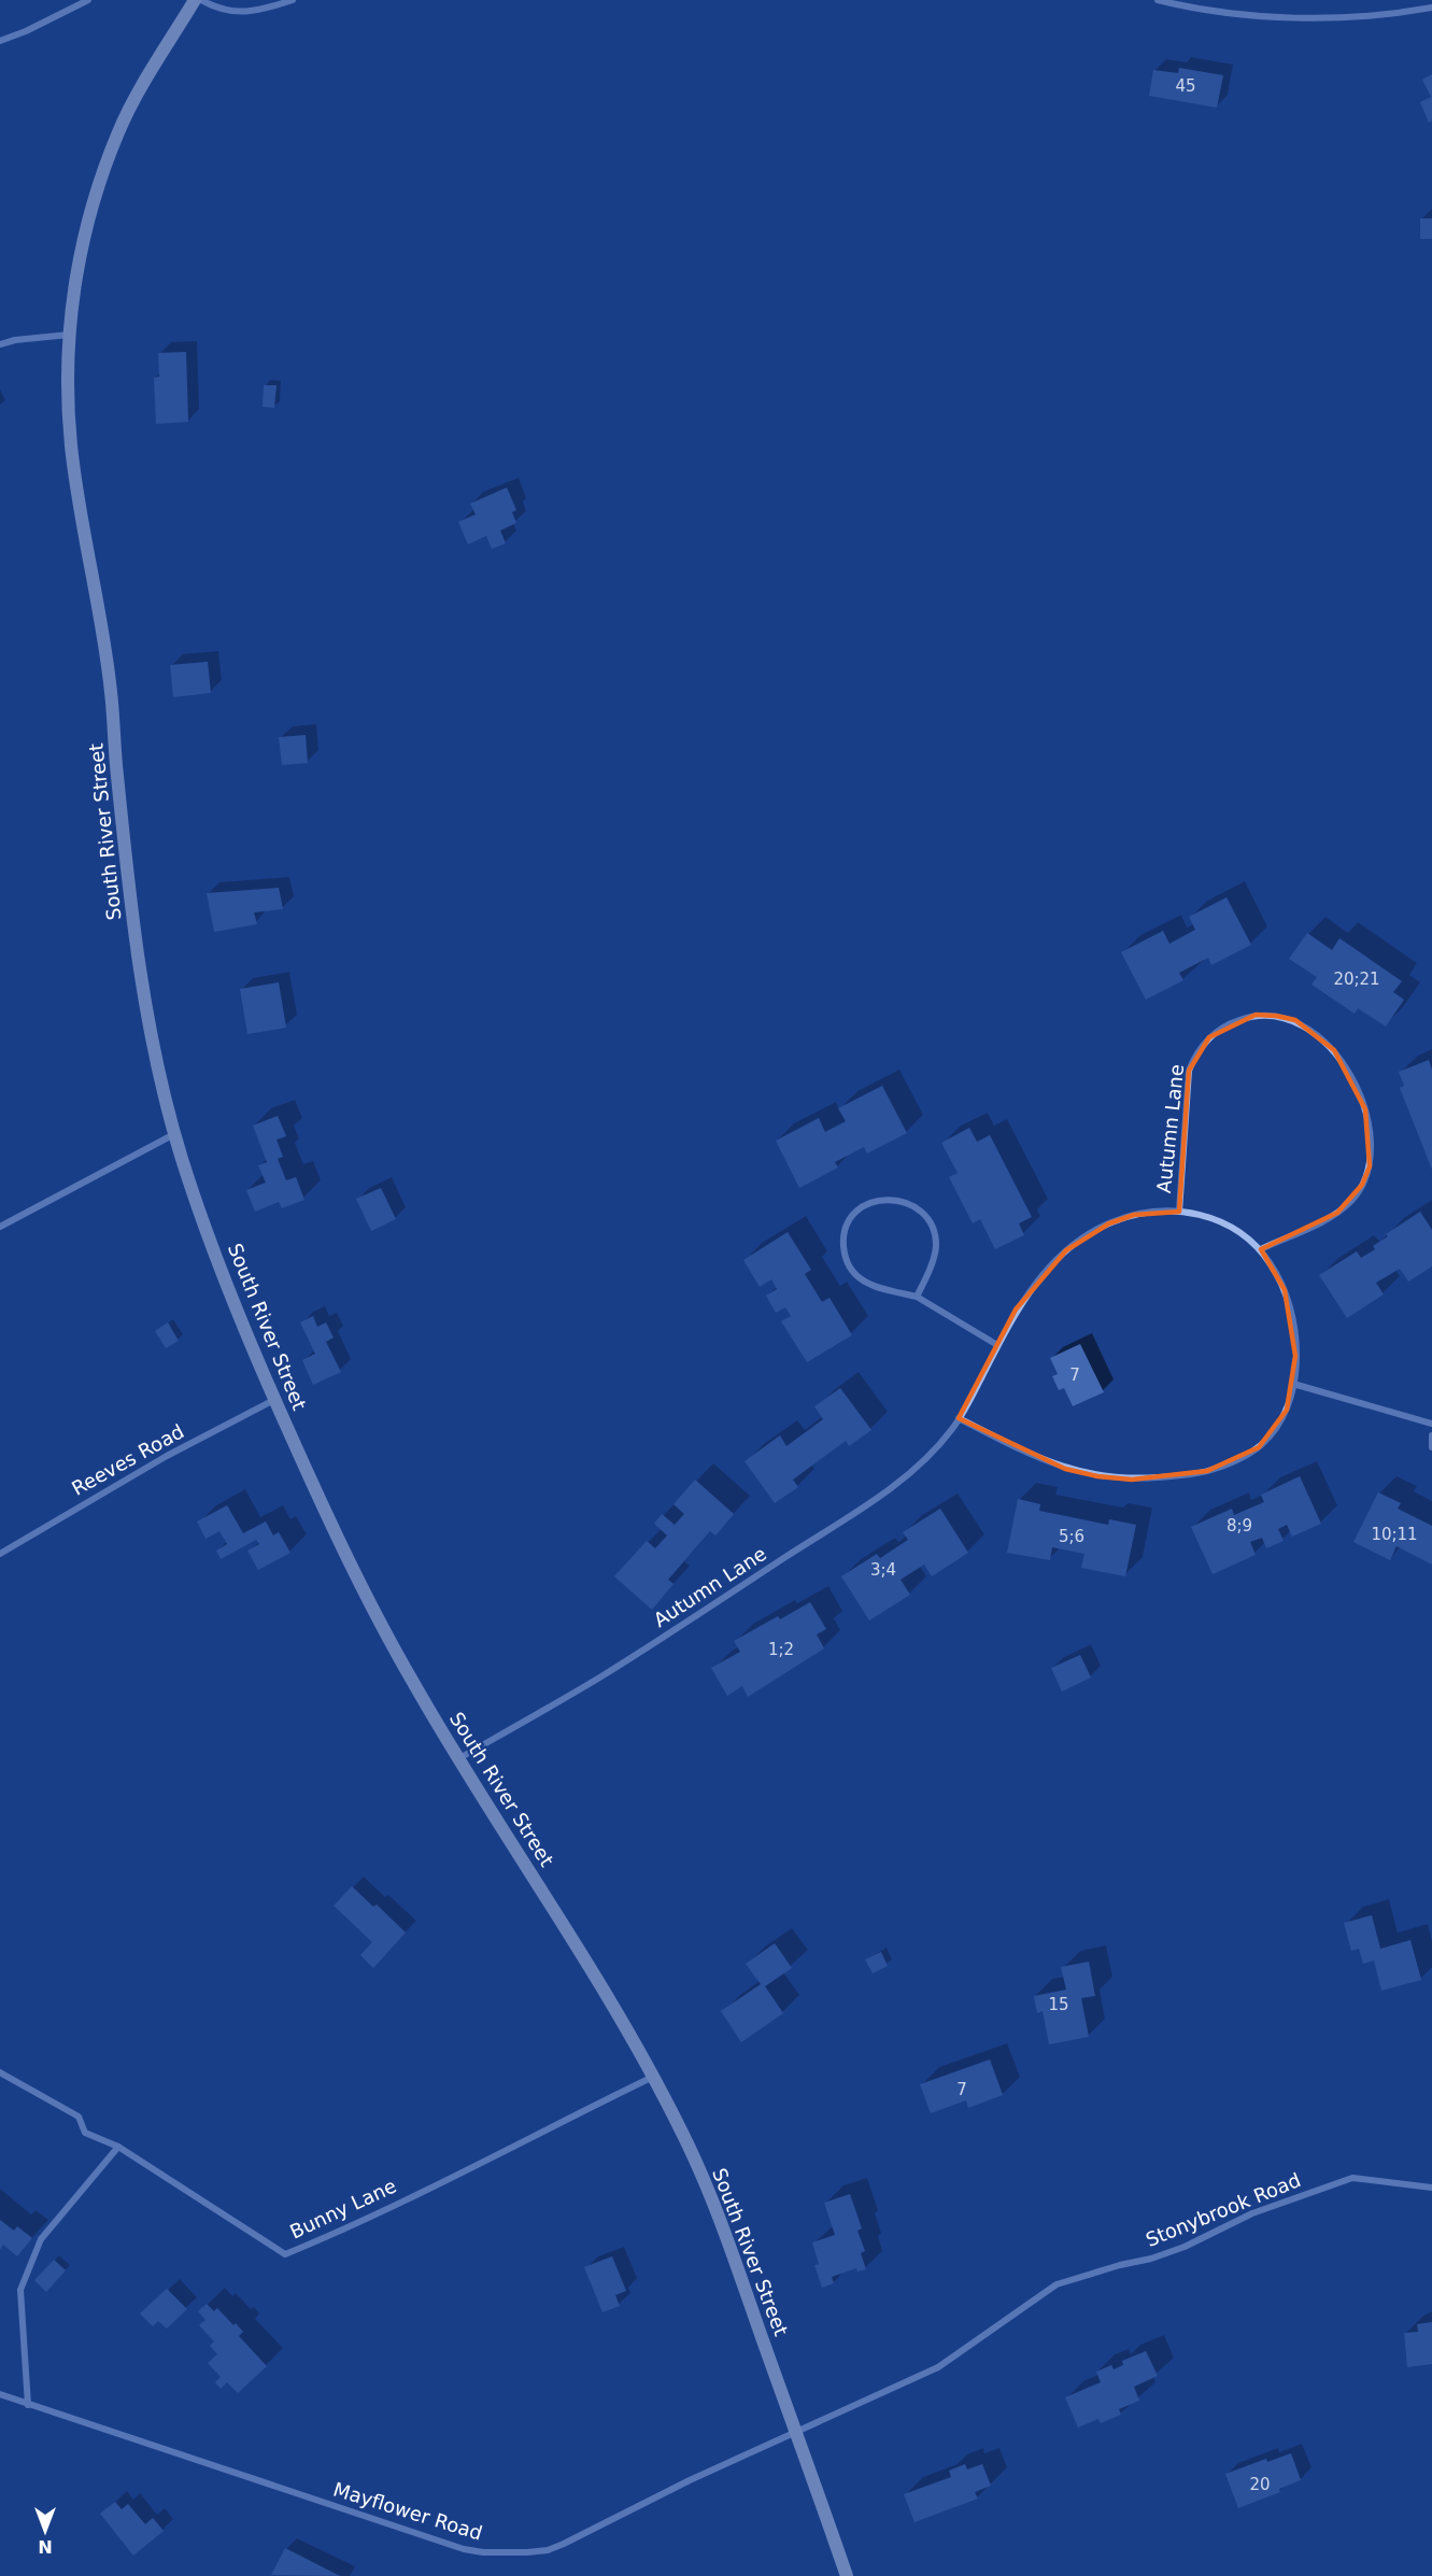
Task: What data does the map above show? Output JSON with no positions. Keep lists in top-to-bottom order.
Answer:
{
  "streets": {
    "street": [
      "South River Street",
      "Autumn Lane",
      "Reeves Road",
      "Bunny Lane",
      "Stonybrook Road",
      "Mayflower Road"
    ]
  },
  "crossings": [
    ["South River Street", "Autumn Lane"],
    ["South River Street", "Reeves Road"],
    ["South River Street", "Bunny Lane"],
    ["South River Street", "Stonybrook Road"],
    ["South River Street", "Mayflower Road"],
    ["Stonybrook Road", "Mayflower Road"]
  ],
  "house_numbers": [
    "45",
    "20;21",
    "7",
    "8;9",
    "10;11",
    "5;6",
    "3;4",
    "1;2",
    "15",
    "7",
    "20"
  ],
  "north": "bottom"
}
